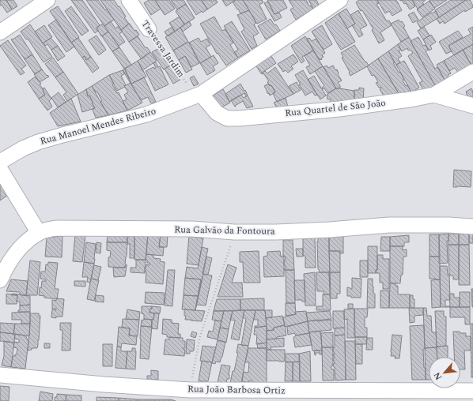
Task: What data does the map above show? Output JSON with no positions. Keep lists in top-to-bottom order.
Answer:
{
  "streets": {
    "street": [
      "Travessa Jardim",
      "Rua Quartel de São João",
      "Rua Manoel Mendes Ribeiro",
      "Rua Galvão da Fontoura",
      "Rua João Barbosa Ortiz"
    ]
  },
  "crossings": [
    ["Travessa Jardim", "Rua Quartel de São João"],
    ["Travessa Jardim", "Rua Manoel Mendes Ribeiro"],
    ["Rua Quartel de São João", "Rua Manoel Mendes Ribeiro"]
  ],
  "north": "bottom left"
}
